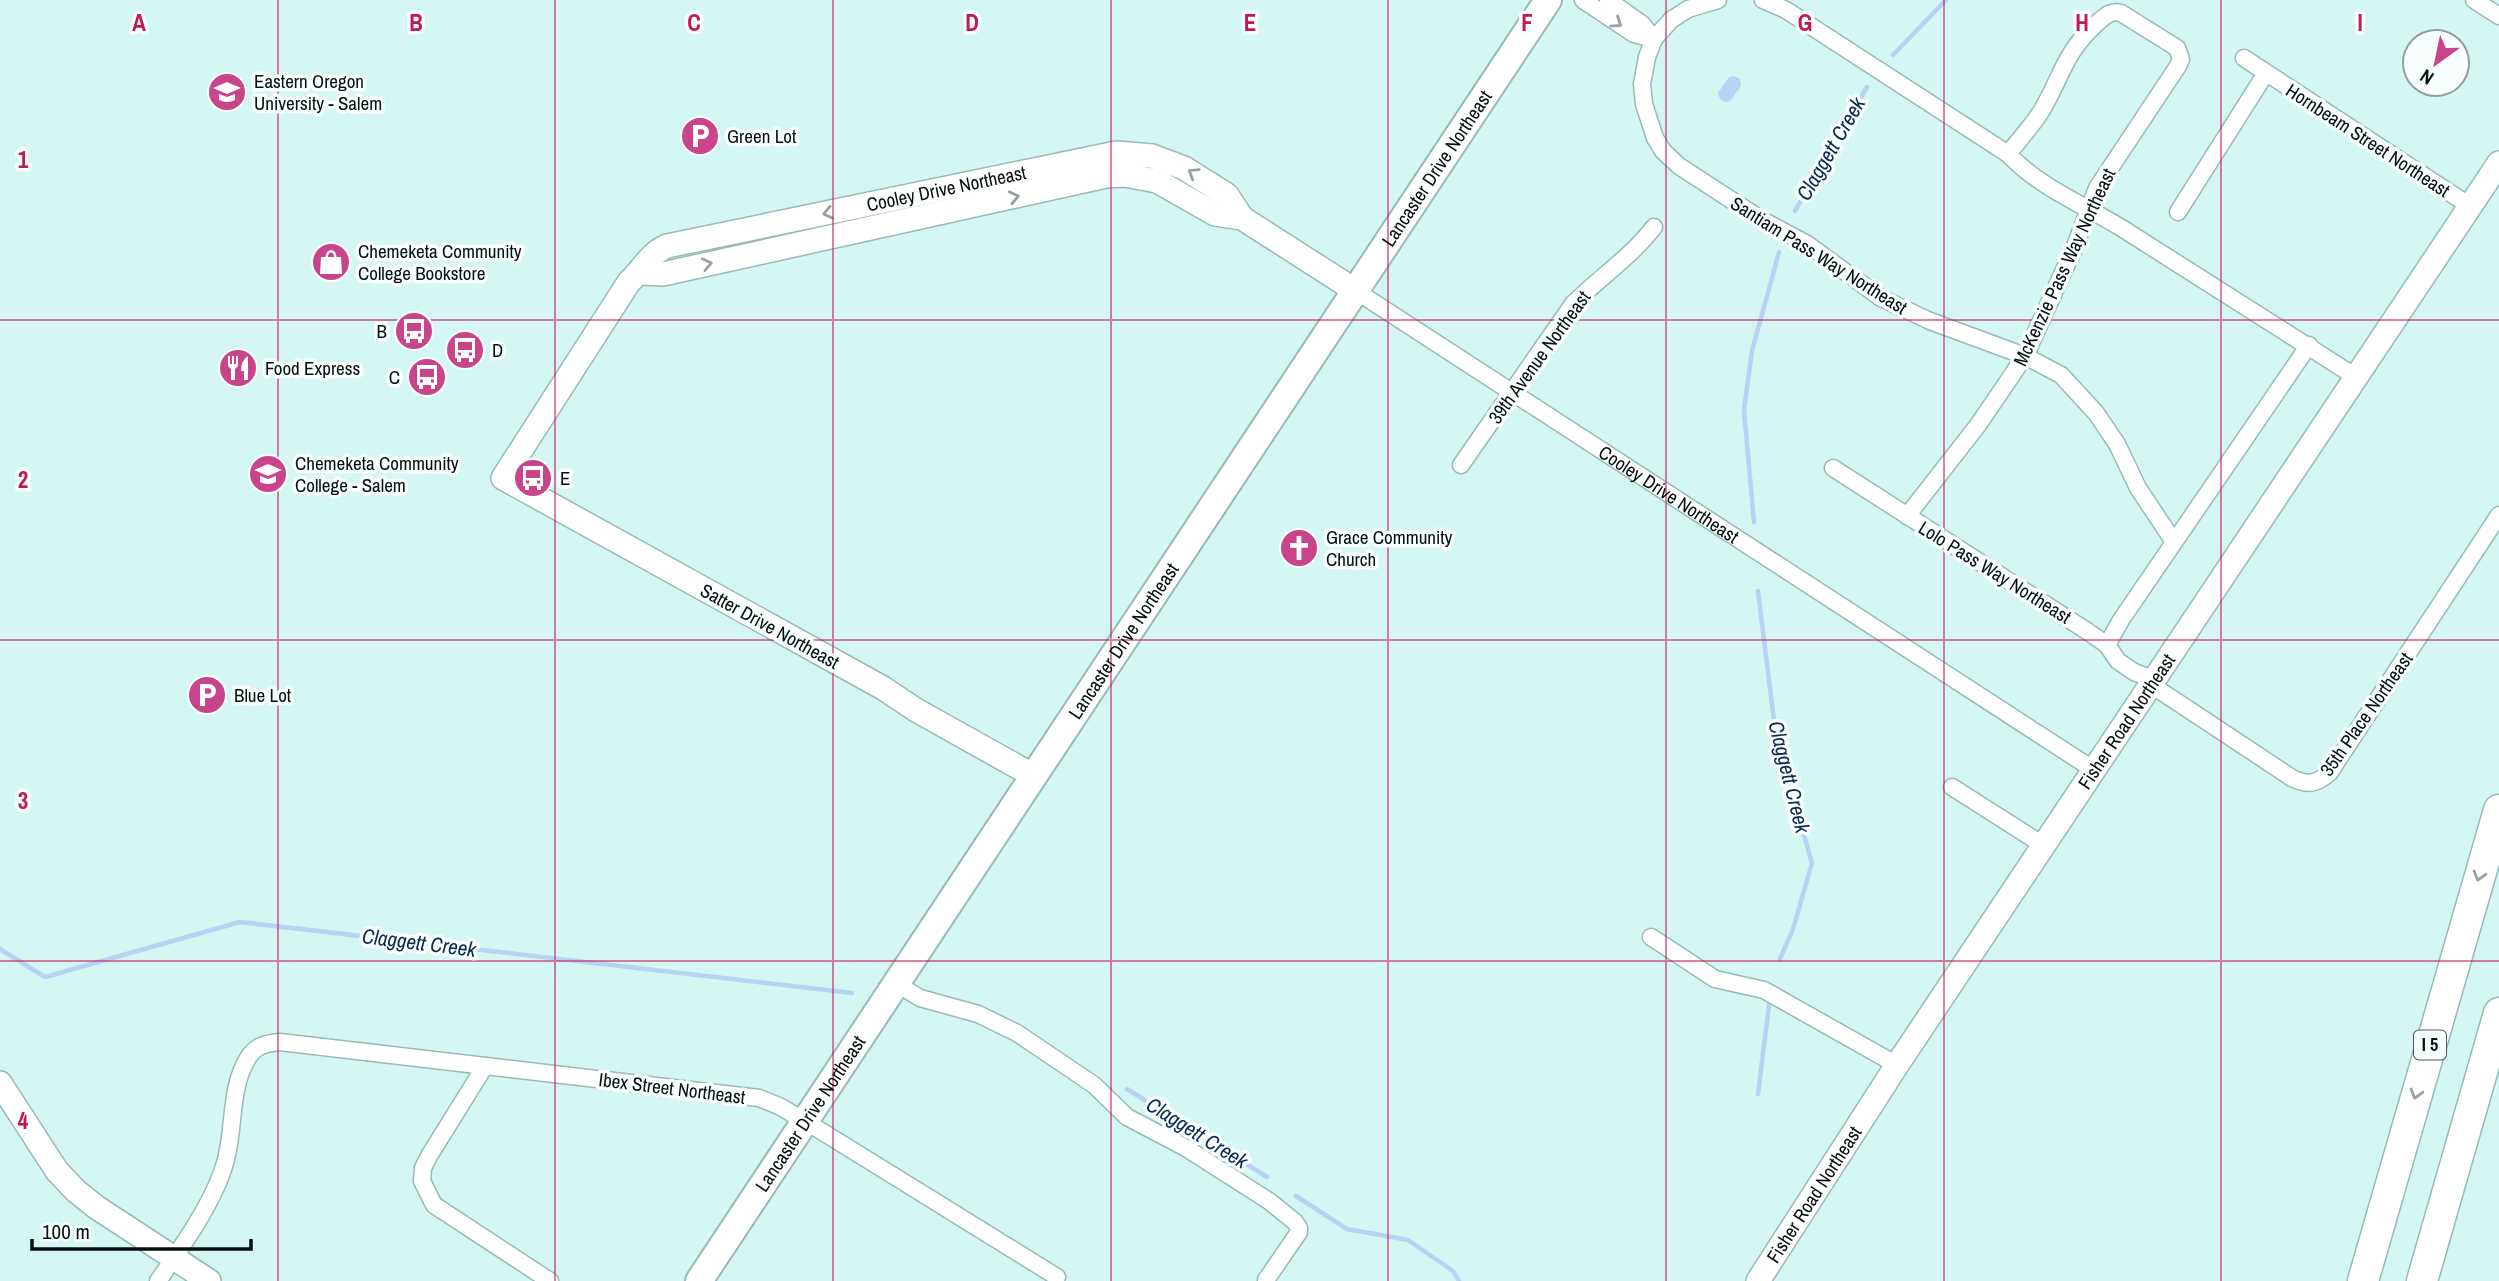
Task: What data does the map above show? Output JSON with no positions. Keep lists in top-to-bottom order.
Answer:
{
  "streets": {
    "highway": ["I 5"],
    "main road": ["Lancaster Drive Northeast"],
    "street": [
      "Hornbeam Street Northeast",
      "Cooley Drive Northeast",
      "Santiam Pass Way Northeast",
      "McKenzie Pass Way Northeast",
      "39th Avenue Northeast",
      "Lolo Pass Way Northeast",
      "Satter Drive Northeast",
      "35th Place Northeast",
      "Fisher Road Northeast",
      "Ibex Street Northeast"
    ]
  },
  "crossings": [
    ["Hornbeam Street Northeast", "Fisher Road Northeast"],
    ["Lancaster Drive Northeast", "Cooley Drive Northeast"],
    ["Lancaster Drive Northeast", "Satter Drive Northeast"],
    ["Lancaster Drive Northeast", "Ibex Street Northeast"],
    ["Cooley Drive Northeast", "39th Avenue Northeast"],
    ["Cooley Drive Northeast", "Satter Drive Northeast"],
    ["Cooley Drive Northeast", "Fisher Road Northeast"],
    ["Santiam Pass Way Northeast", "McKenzie Pass Way Northeast"],
    ["McKenzie Pass Way Northeast", "Lolo Pass Way Northeast"],
    ["Lolo Pass Way Northeast", "35th Place Northeast"],
    ["Lolo Pass Way Northeast", "Fisher Road Northeast"],
    ["35th Place Northeast", "Fisher Road Northeast"]
  ],
  "water": ["Claggett Creek"],
  "places": {
    "school or university": ["Eastern Oregon University - Salem", "Chemeketa Community College - Salem"],
    "parking": ["Green Lot", "Blue Lot"],
    "shop": ["Chemeketa Community College Bookstore"],
    "bus stop": [
      "B",
      "D",
      "C",
      "E"
    ],
    "restaurant": ["Food Express"],
    "church": ["Grace Community Church"]
  },
  "scale_bar": "100 m",
  "north": "bottom left",
  "grid": {
    "columns": [
      "A",
      "B",
      "C",
      "D",
      "E",
      "F",
      "G",
      "H",
      "I"
    ],
    "rows": [
      "1",
      "2",
      "3",
      "4"
    ]
  }
}
